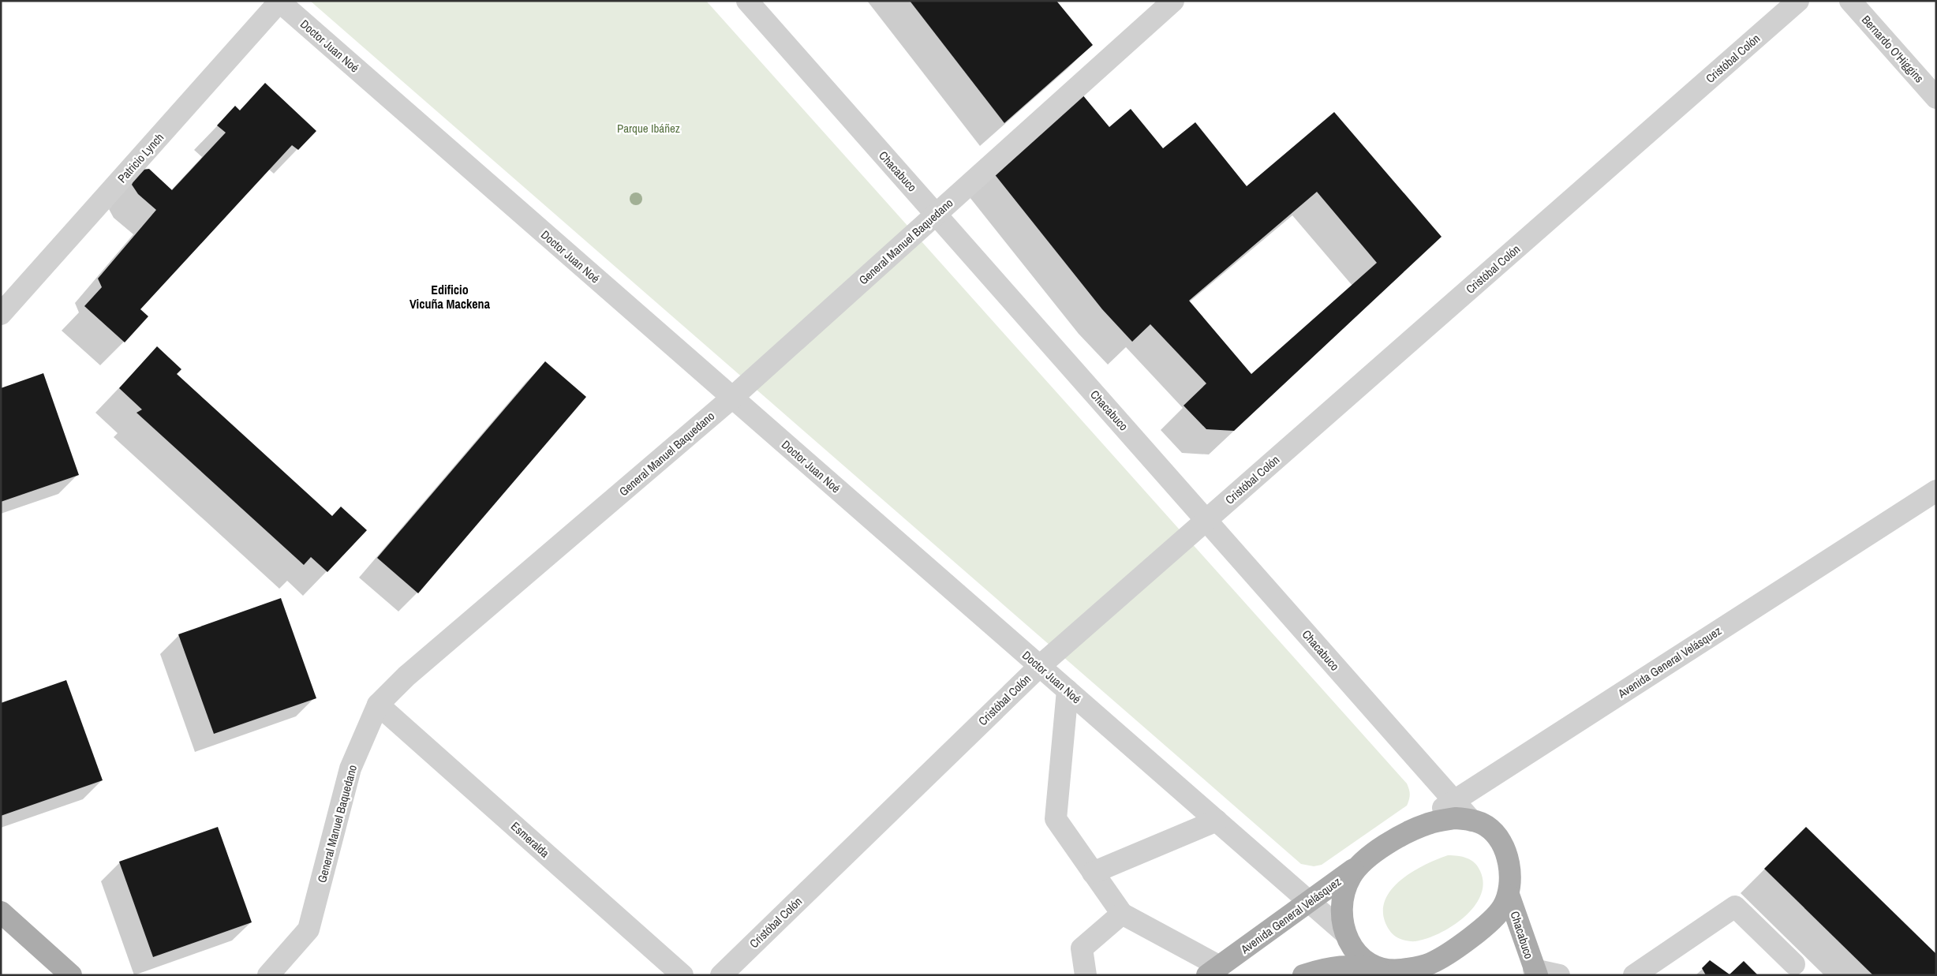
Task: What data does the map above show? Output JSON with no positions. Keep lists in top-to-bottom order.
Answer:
{
  "streets": {
    "main road": ["Chacabuco", "Avenida General Velásquez"],
    "street": [
      "Doctor Juan Noé",
      "Bernardo O'Higgins",
      "Cristóbal Colón",
      "Patricio Lynch",
      "General Manuel Baquedano",
      "Esmeralda"
    ]
  },
  "crossings": [
    ["Doctor Juan Noé", "Cristóbal Colón"],
    ["Doctor Juan Noé", "Patricio Lynch"],
    ["Doctor Juan Noé", "General Manuel Baquedano"],
    ["Doctor Juan Noé", "Avenida General Velásquez"],
    ["Cristóbal Colón", "Chacabuco"],
    ["Chacabuco", "General Manuel Baquedano"],
    ["Chacabuco", "Avenida General Velásquez"],
    ["General Manuel Baquedano", "Esmeralda"]
  ],
  "districts": ["Edificio Vicuña Mackena"],
  "parks": ["Parque Ibáñez"]
}
